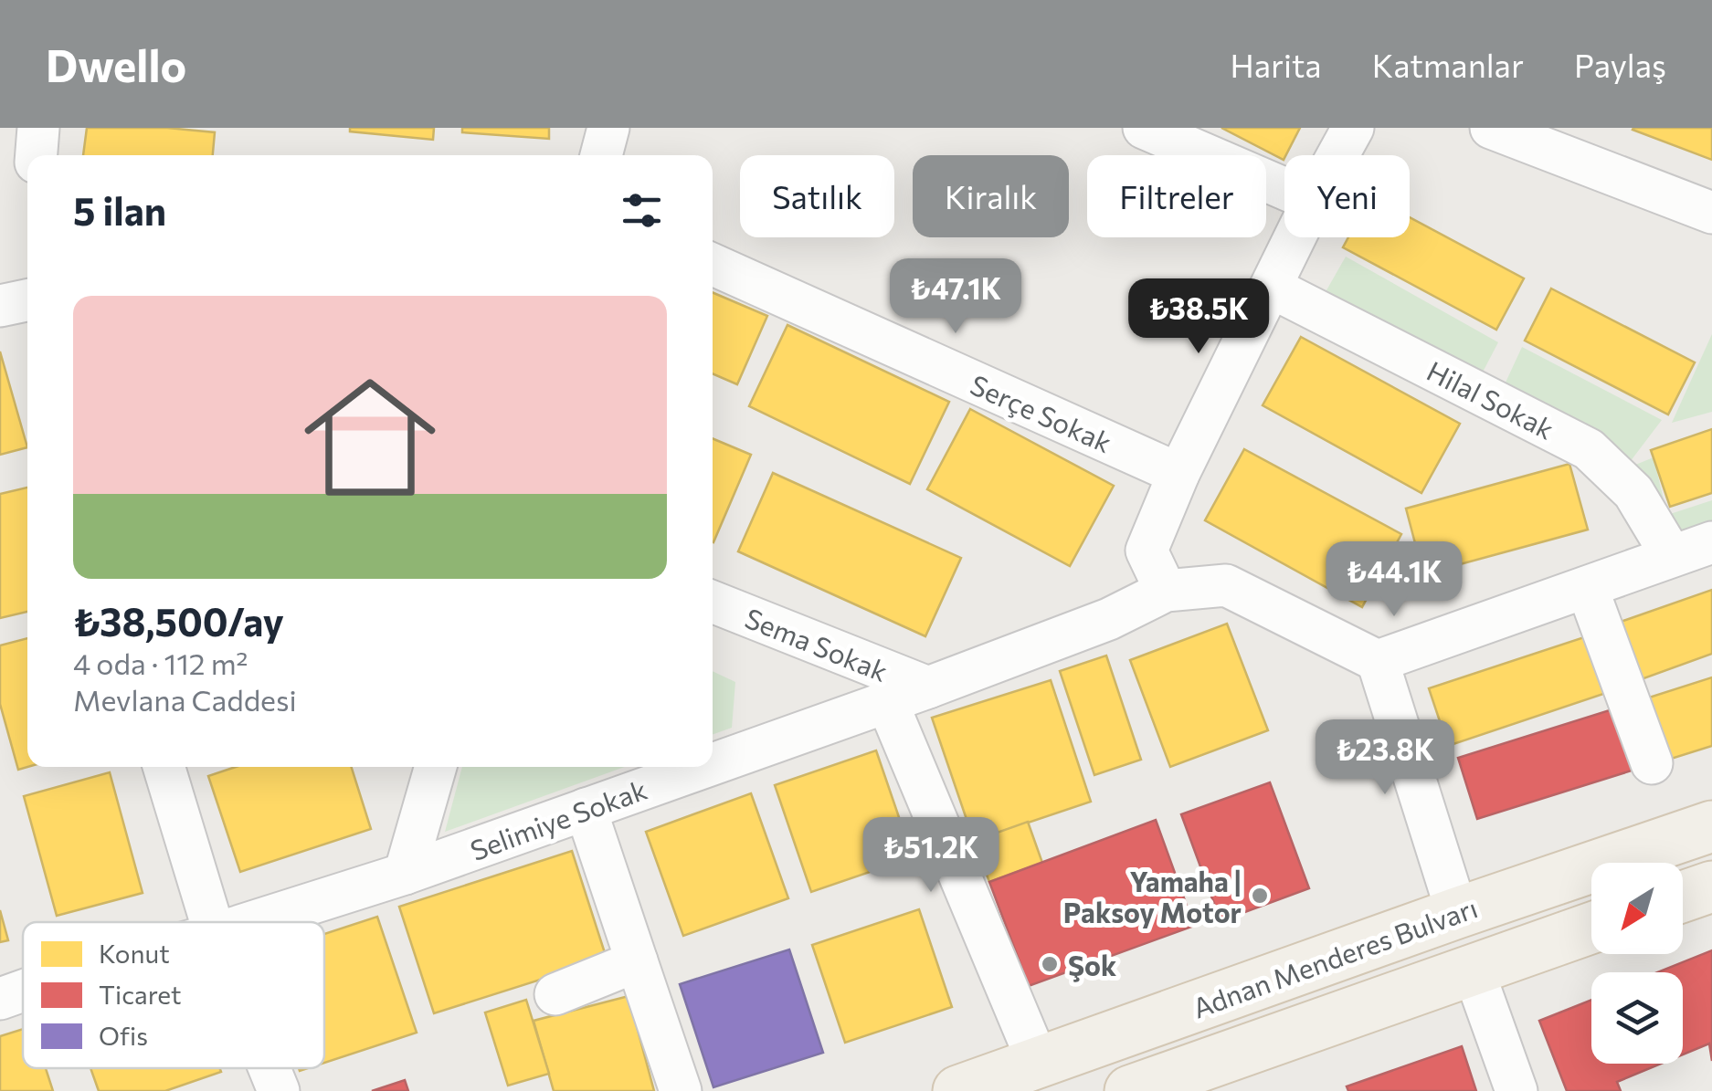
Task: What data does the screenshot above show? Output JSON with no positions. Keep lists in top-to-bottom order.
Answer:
{
  "streets": {
    "main road": ["Adnan Menderes Bulvarı"],
    "street": [
      "Hilal Sokak",
      "Serçe Sokak",
      "Sema Sokak",
      "Selimiye Sokak"
    ]
  },
  "crossings": [
    ["Sema Sokak", "Selimiye Sokak"]
  ],
  "places": ["Yamaha | Paksoy Motor", "Şok"],
  "legend": ["Konut", "Ticaret", "Ofis"],
  "north": "bottom left",
  "page": {
    "header": "Dwello",
    "nav": ["Harita", "Katmanlar", "Paylaş"],
    "chip": [
      "Satılık",
      "Kiralık",
      "Filtreler",
      "Yeni"
    ],
    "heading": "5 ilan",
    "price": [
      "₺47.1K",
      "₺38.5K",
      "₺44.1K",
      "₺23.8K",
      "₺51.2K"
    ],
    "list": [
      {
        "name": "₺38,500/ay",
        "note": "4 oda · 112 m² · Mevlana Caddesi"
      }
    ]
  }
}
